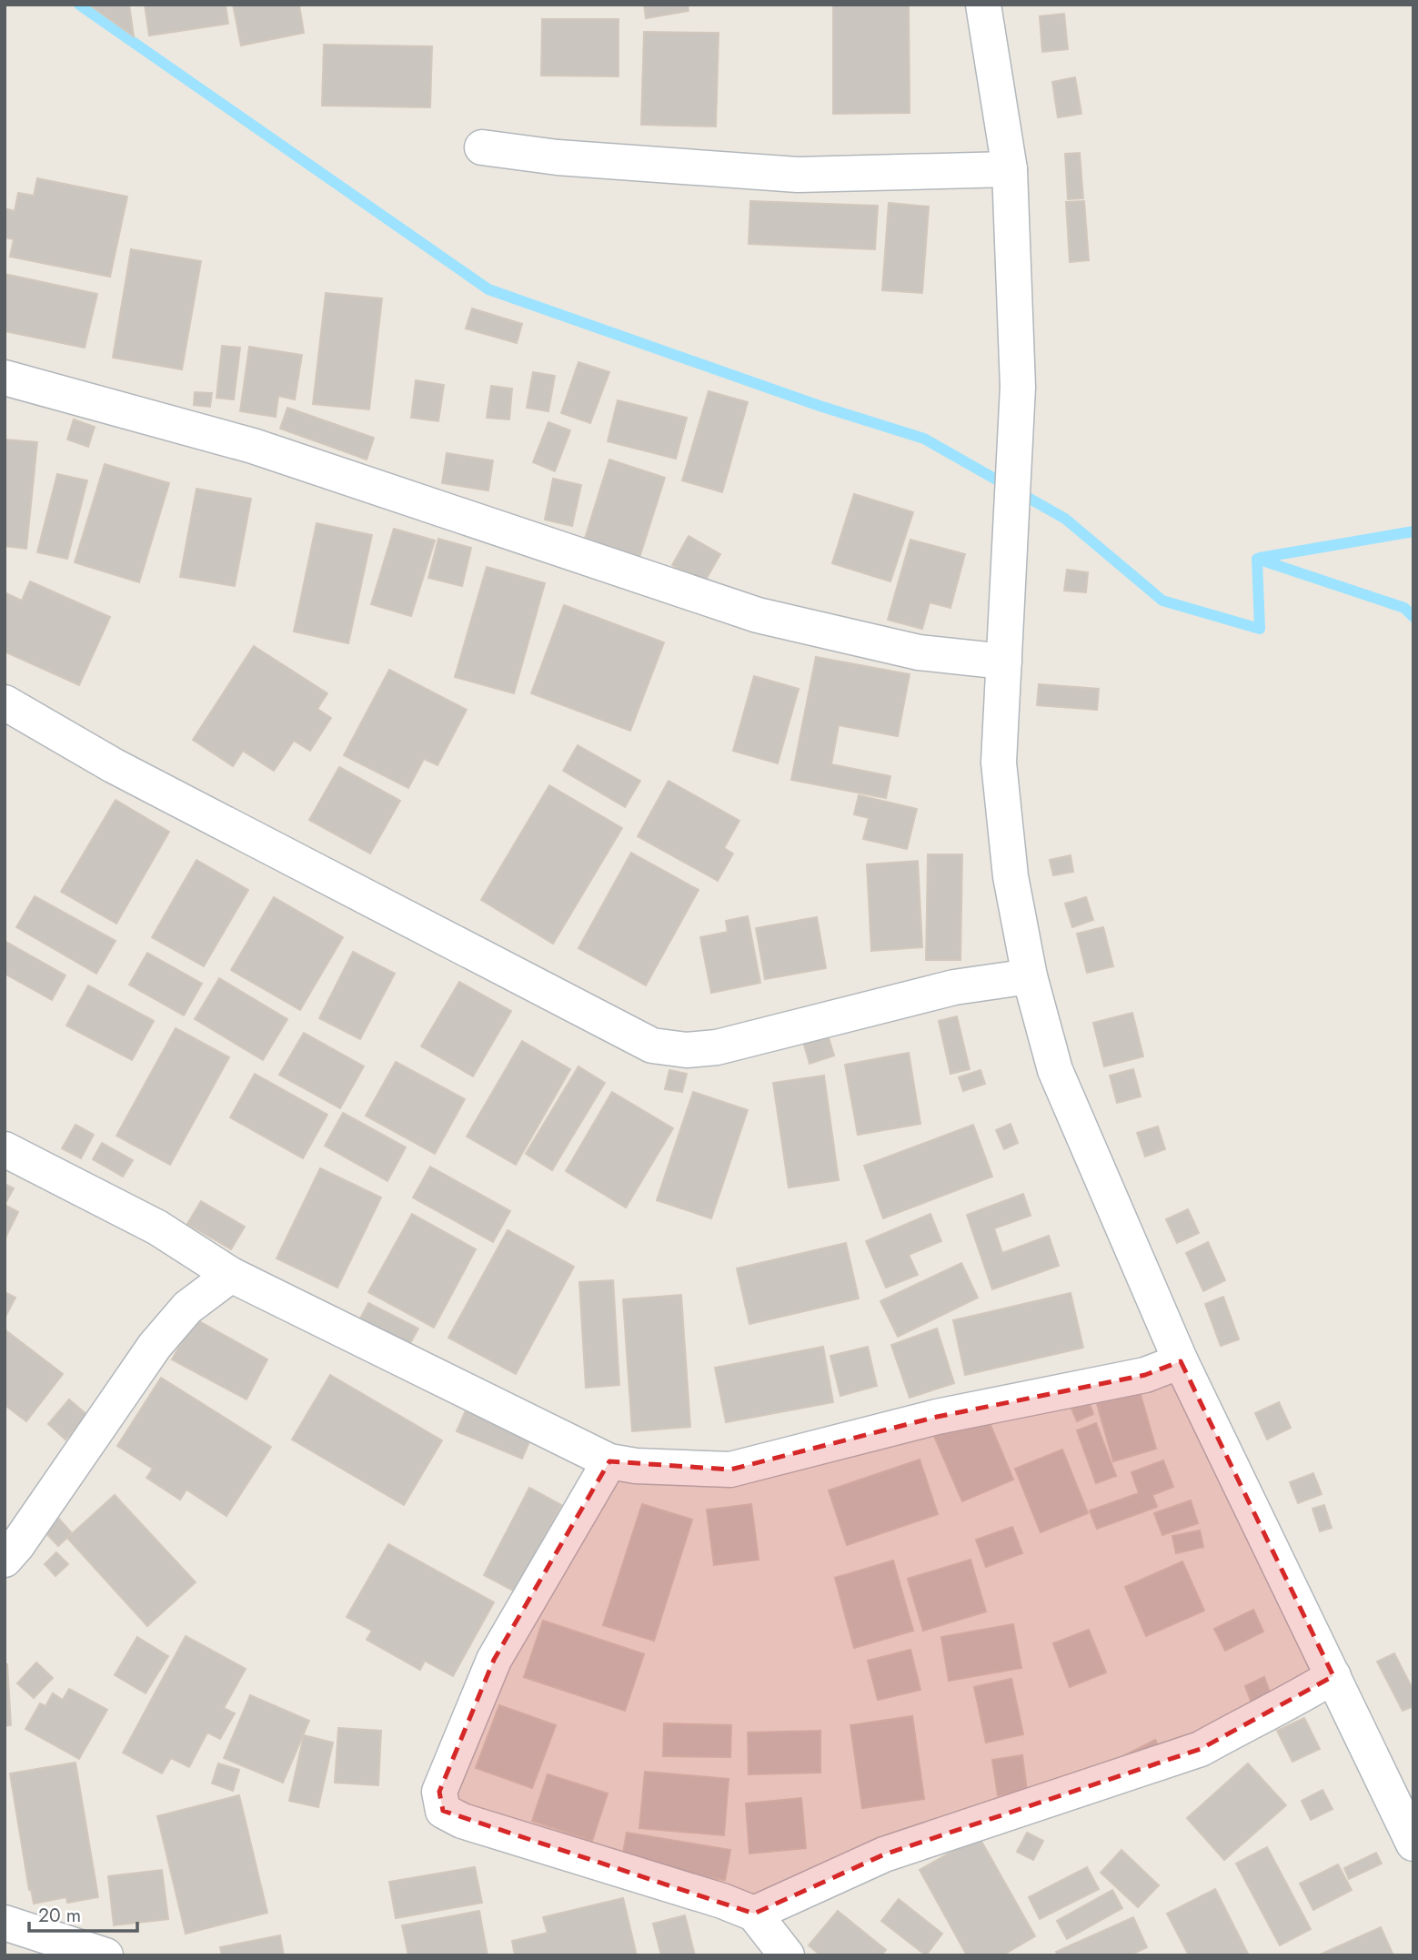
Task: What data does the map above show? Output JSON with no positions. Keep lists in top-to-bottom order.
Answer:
{
  "scale_bar": "20 m"
}
